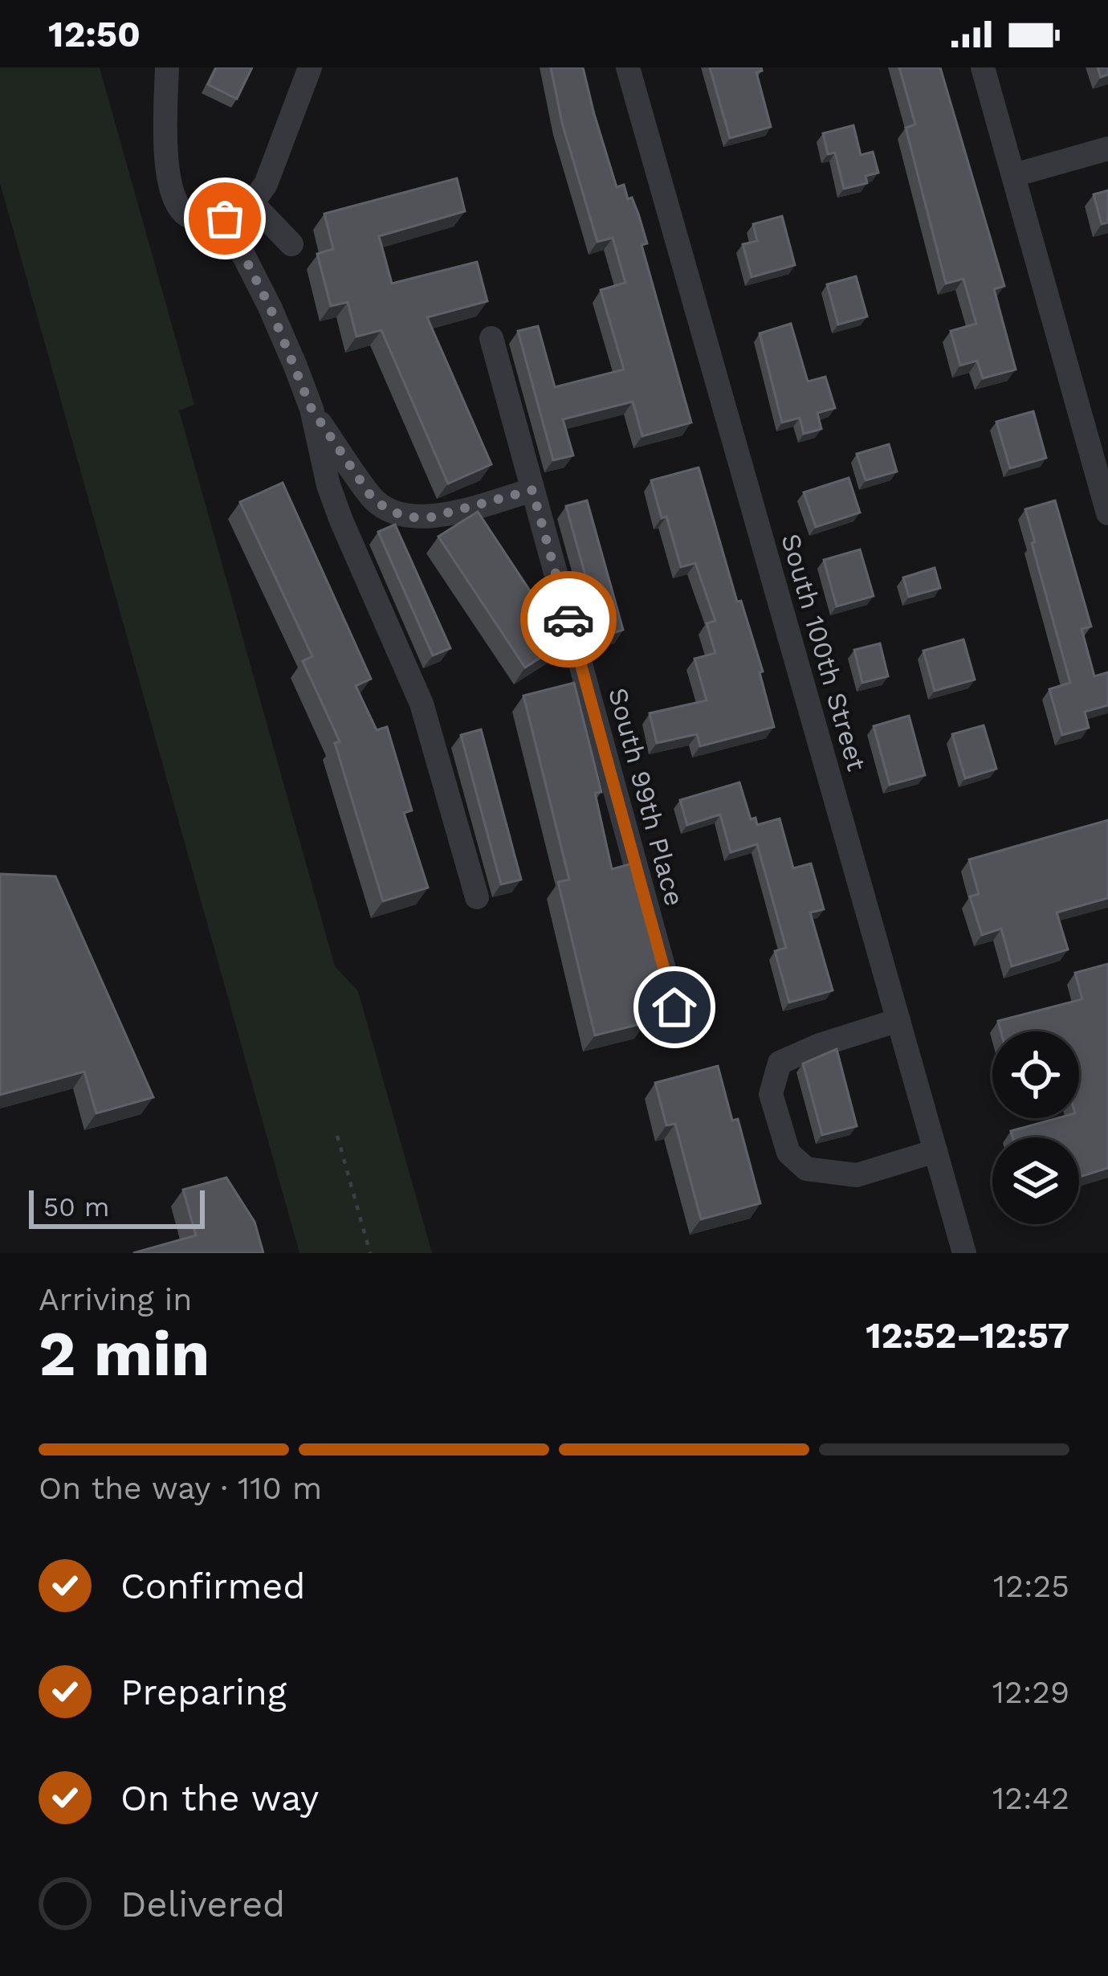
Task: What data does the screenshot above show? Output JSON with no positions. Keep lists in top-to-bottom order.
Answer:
{
  "streets": {
    "street": ["South 100th Street", "South 99th Place"]
  },
  "scale_bar": "50 m",
  "page": {
    "status": "12:50",
    "scale": "50 m",
    "heading": ["2 min", "Arriving in", "12:52–12:57"],
    "bar": "On the way · 110 m",
    "list": [
      ["Confirmed", "12:25"],
      ["Preparing", "12:29"],
      ["On the way", "12:42"],
      "Delivered"
    ]
  }
}
